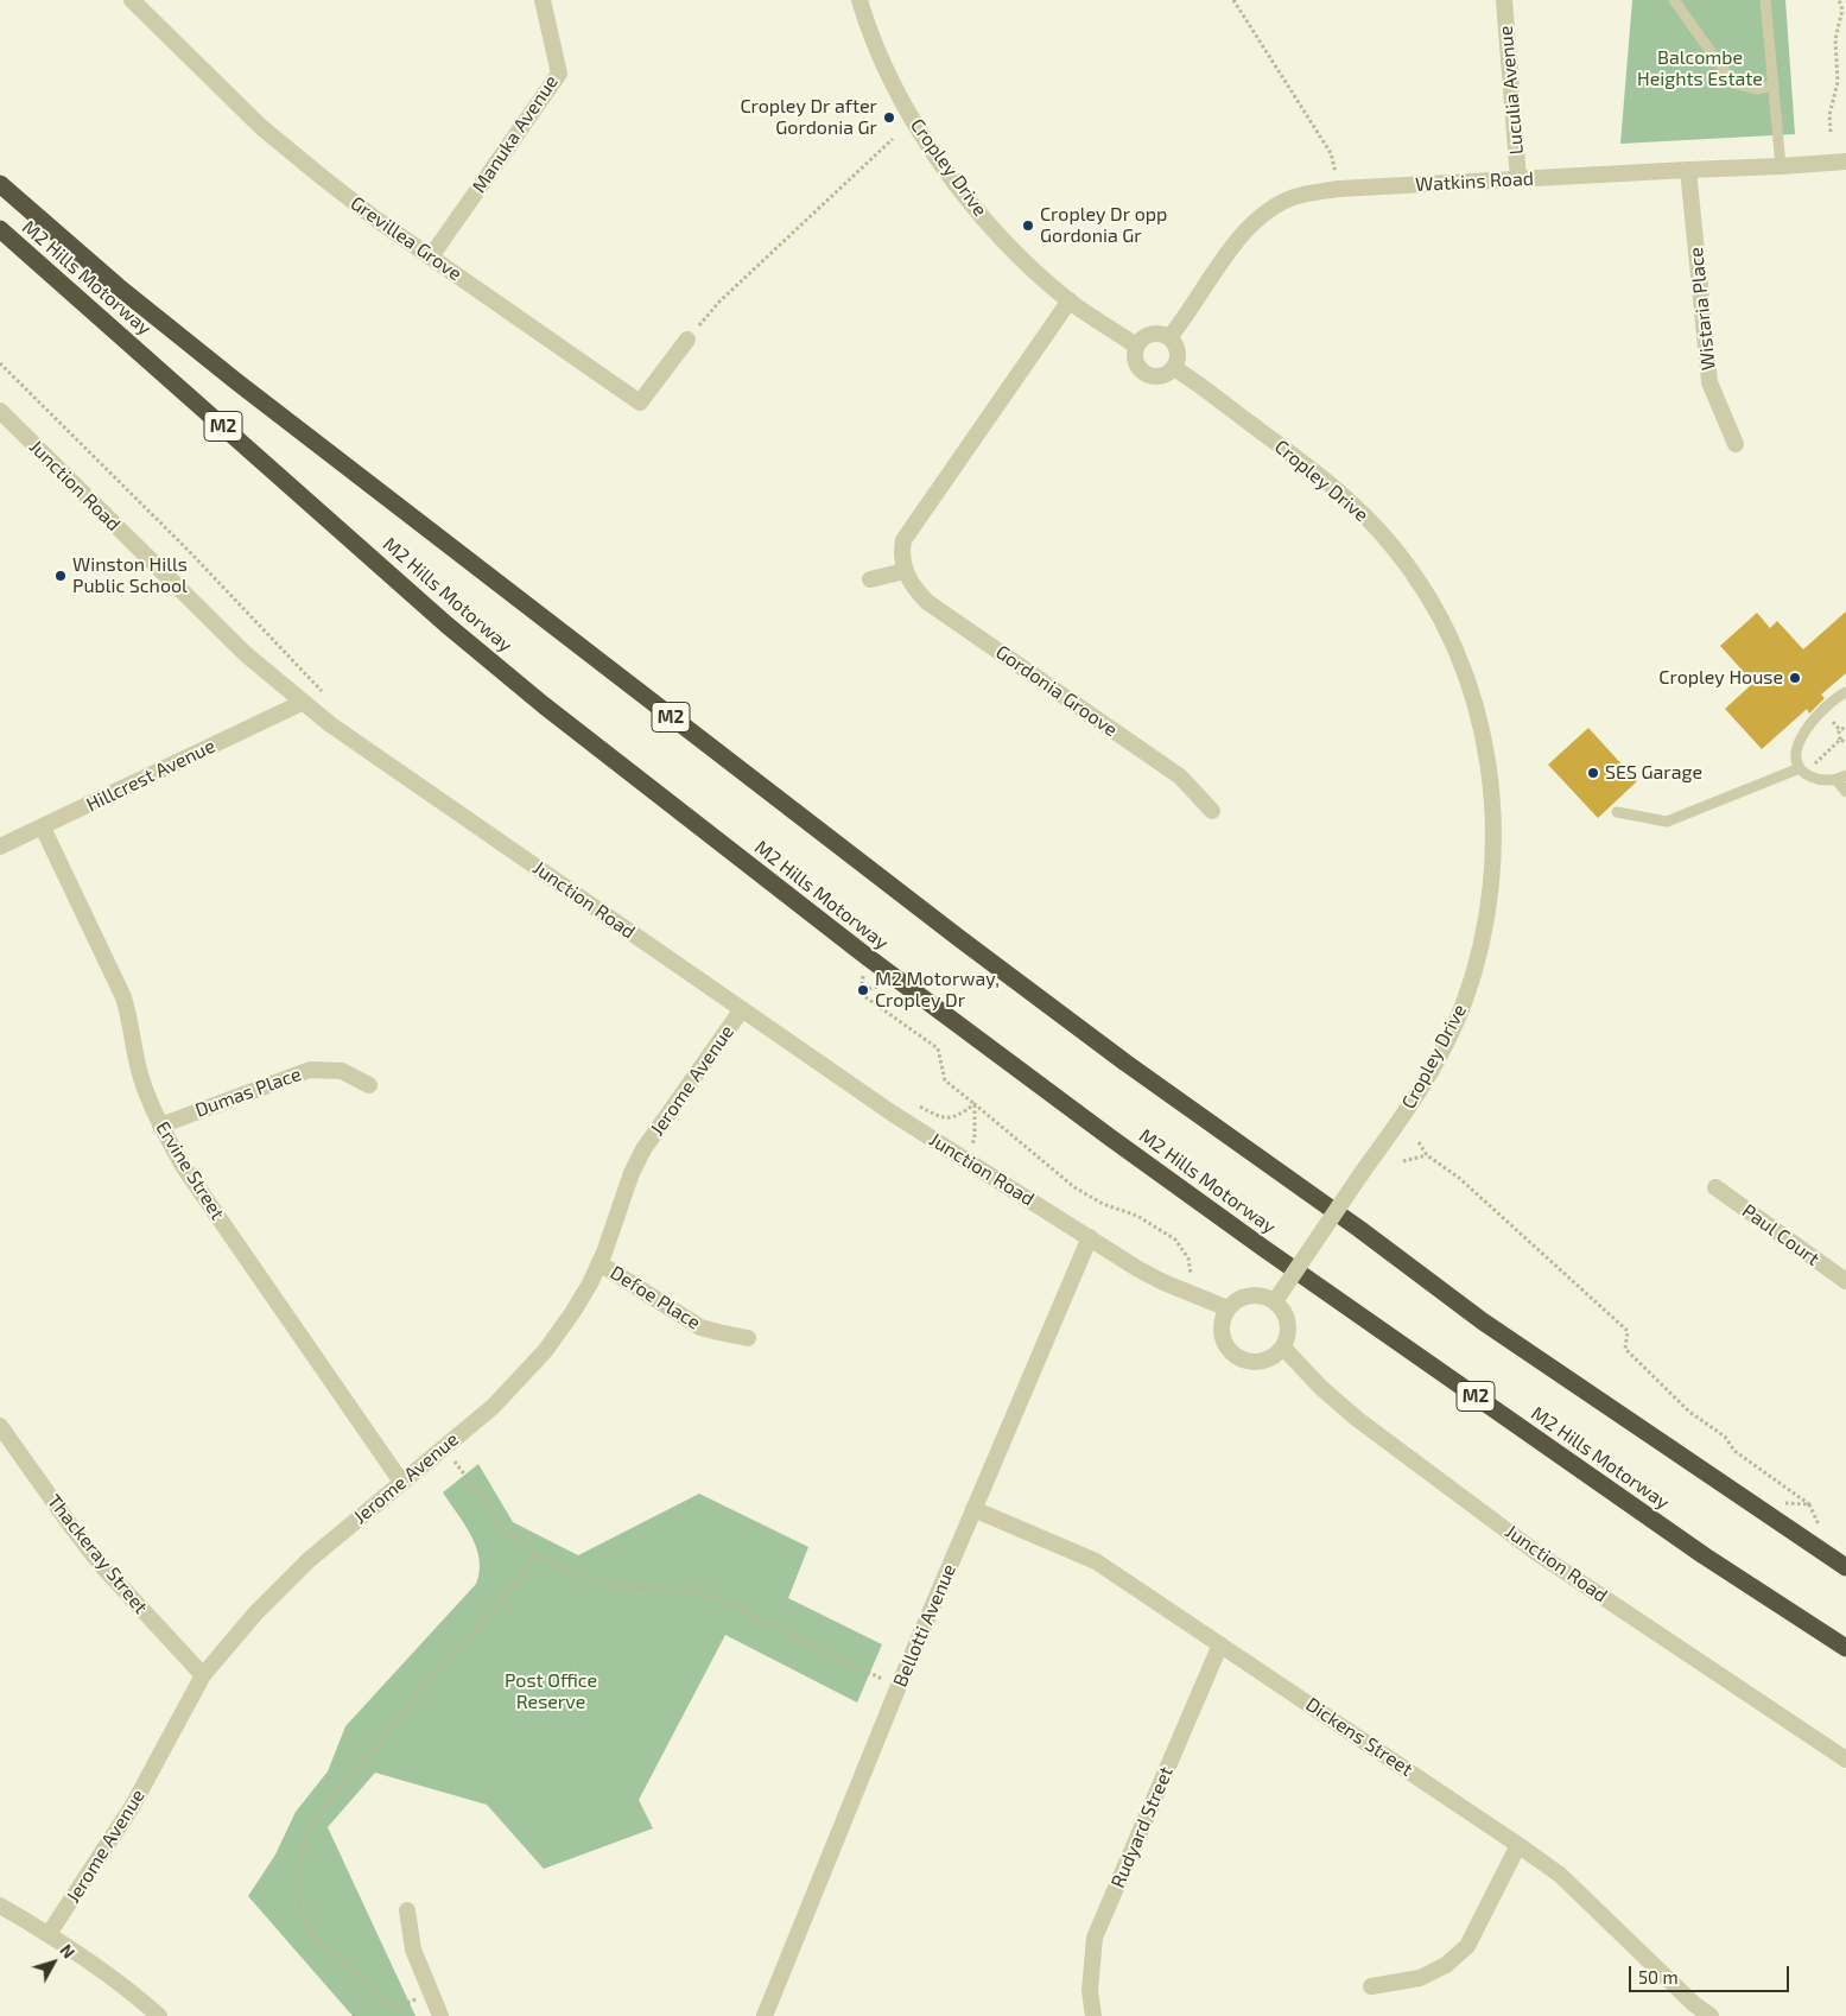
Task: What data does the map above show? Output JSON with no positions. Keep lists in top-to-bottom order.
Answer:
{
  "streets": {
    "highway": ["M2 Hills Motorway", "M2"],
    "street": [
      "Luculia Avenue",
      "Manuka Avenue",
      "Cropley Drive",
      "Watkins Road",
      "Grevillea Grove",
      "Wistaria Place",
      "Junction Road",
      "Gordonia Groove",
      "Hillcrest Avenue",
      "Jerome Avenue",
      "Dumas Place",
      "Ervine Street",
      "Paul Court",
      "Defoe Place",
      "Thackeray Street",
      "Bellotti Avenue",
      "Dickens Street",
      "Rudyard Street"
    ]
  },
  "crossings": [
    ["Luculia Avenue", "Watkins Road"],
    ["Manuka Avenue", "Grevillea Grove"],
    ["Cropley Drive", "Watkins Road"],
    ["Cropley Drive", "Junction Road"],
    ["Watkins Road", "Wistaria Place"],
    ["Junction Road", "Hillcrest Avenue"],
    ["Junction Road", "Jerome Avenue"],
    ["Junction Road", "Bellotti Avenue"],
    ["Hillcrest Avenue", "Ervine Street"],
    ["Jerome Avenue", "Ervine Street"],
    ["Jerome Avenue", "Defoe Place"],
    ["Jerome Avenue", "Thackeray Street"],
    ["Dumas Place", "Ervine Street"],
    ["Bellotti Avenue", "Dickens Street"],
    ["Dickens Street", "Rudyard Street"]
  ],
  "parks": ["Balcombe Heights Estate", "Post Office Reserve"],
  "places": [
    "Cropley Dr after Gordonia Gr",
    "Cropley Dr opp Gordonia Gr",
    "Winston Hills Public School",
    "Cropley House",
    "SES Garage",
    "M2 Motorway, Cropley Dr"
  ],
  "scale_bar": "50 m",
  "north": "top right"
}
